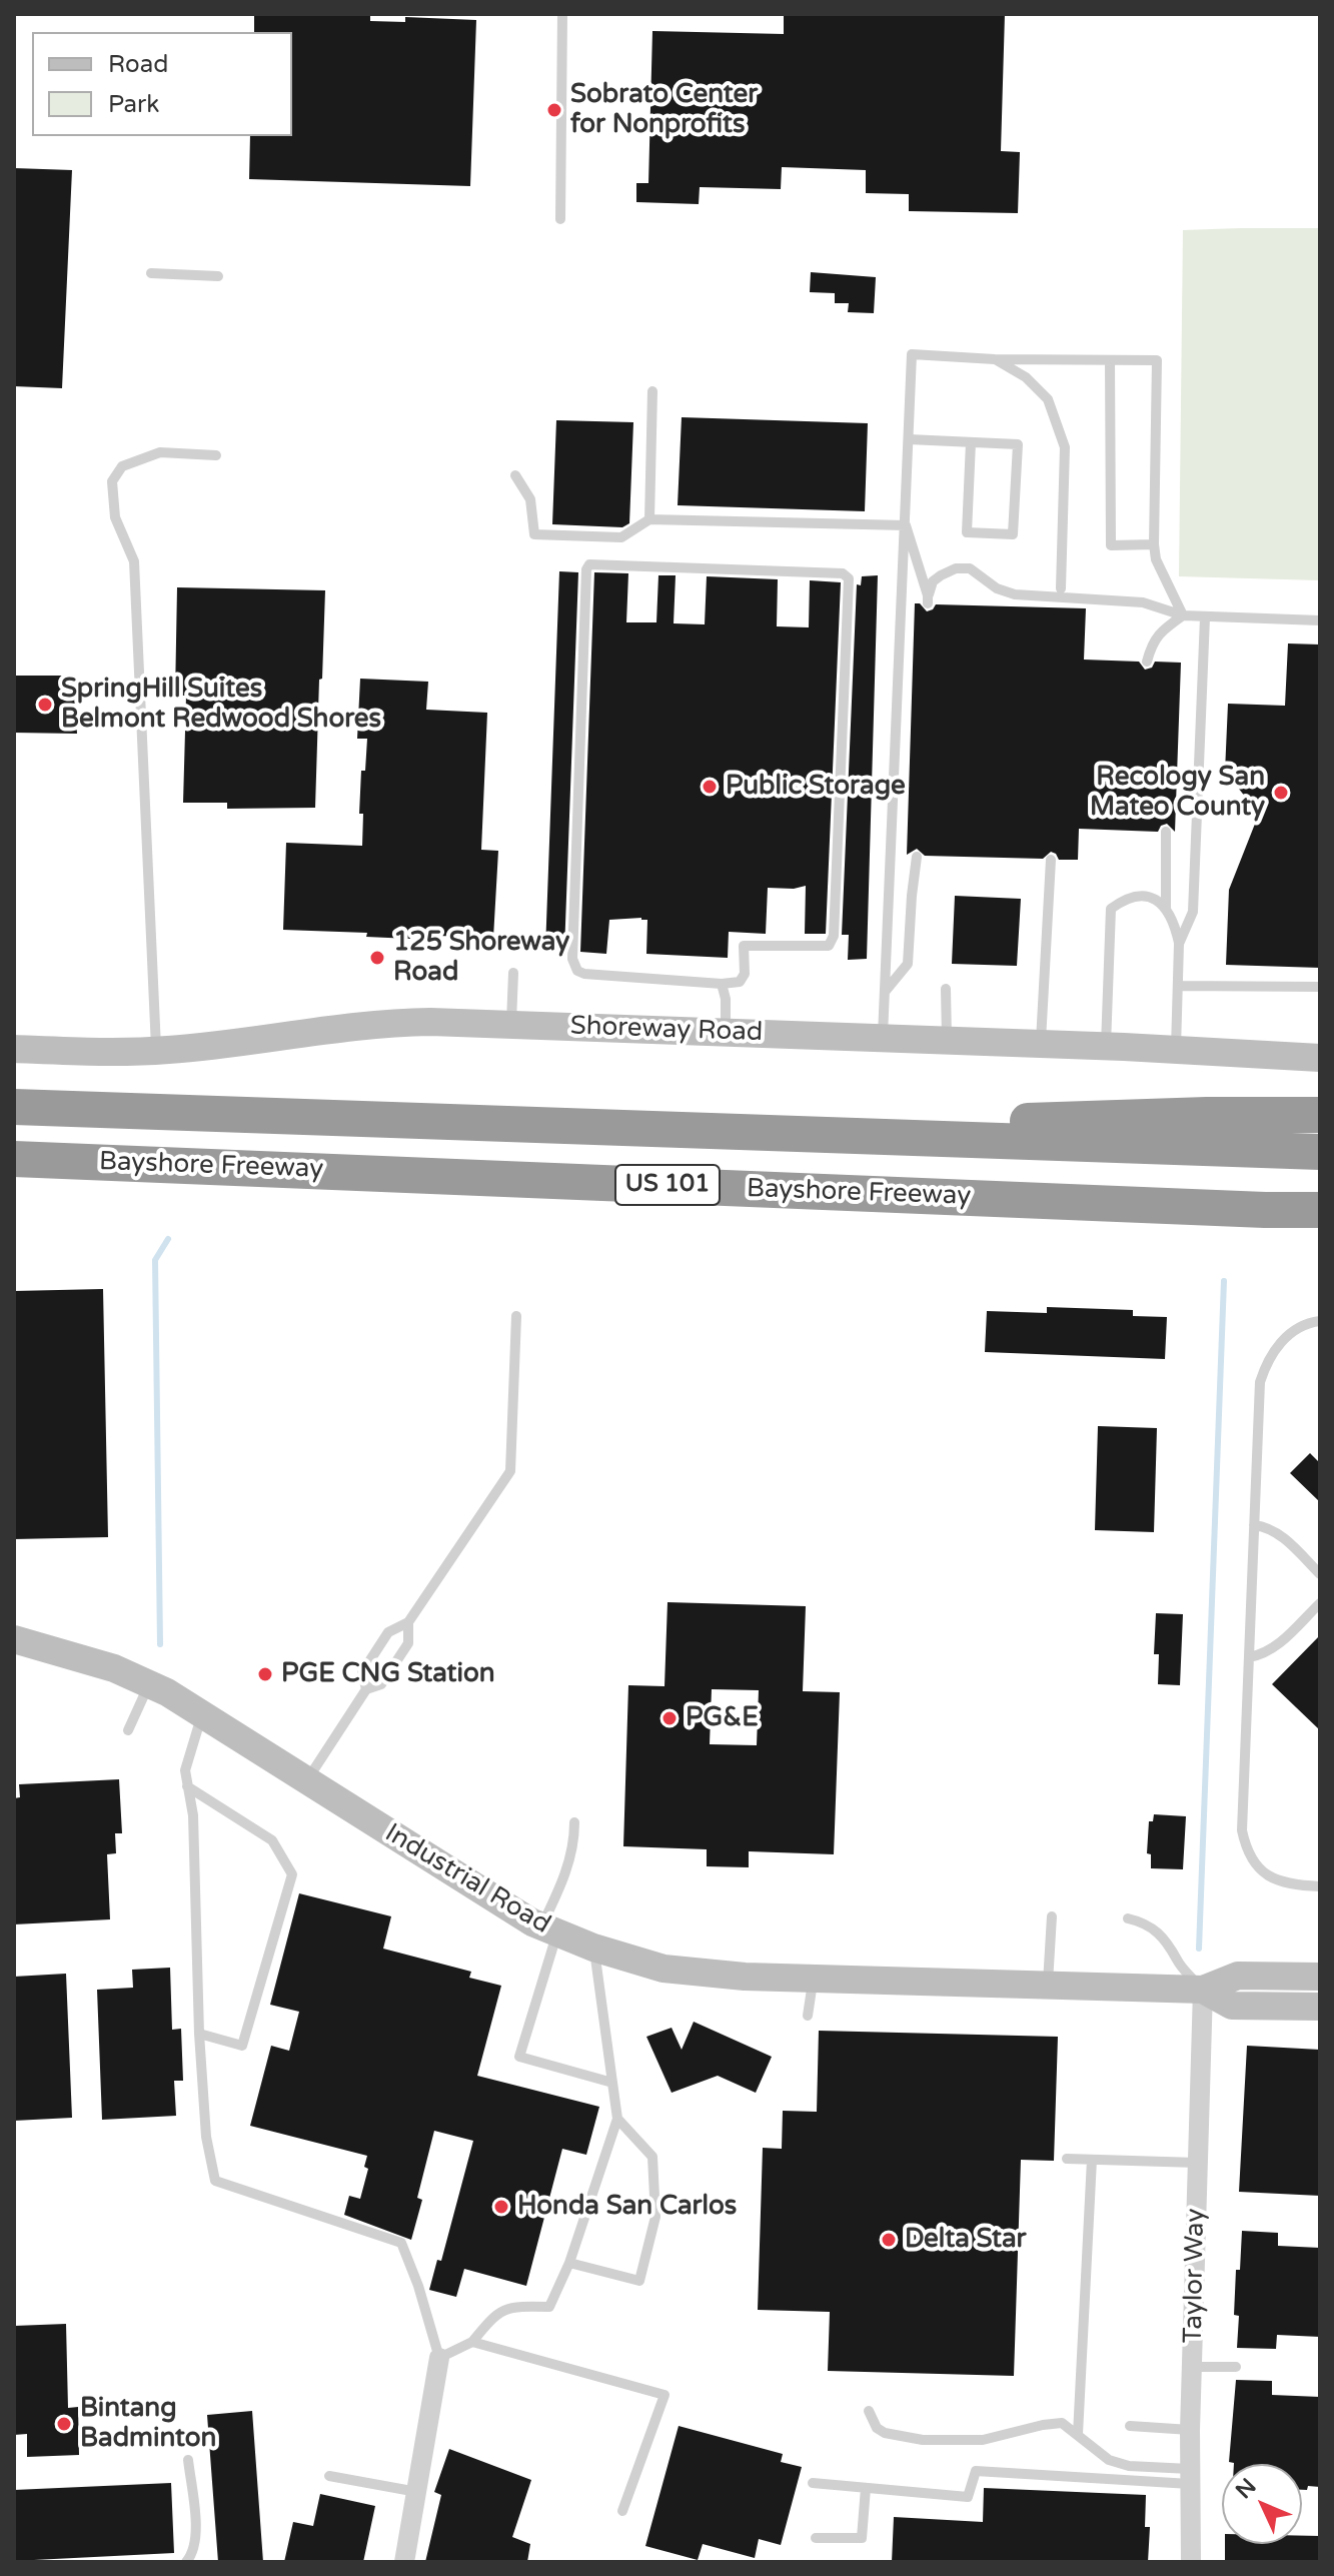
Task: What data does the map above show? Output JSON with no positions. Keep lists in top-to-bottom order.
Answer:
{
  "streets": {
    "highway": ["Bayshore Freeway", "US 101"],
    "main road": ["Shoreway Road", "Industrial Road"],
    "street": ["Taylor Way"]
  },
  "crossings": [
    ["Industrial Road", "Taylor Way"]
  ],
  "places": [
    "Sobrato Center for Nonprofits",
    "SpringHill Suites Belmont Redwood Shores",
    "Public Storage",
    "Recology San Mateo County",
    "125 Shoreway Road",
    "PGE CNG Station",
    "PG&E",
    "Honda San Carlos",
    "Delta Star",
    "Bintang Badminton"
  ],
  "legend": ["Road", "Park"],
  "north": "top left"
}
